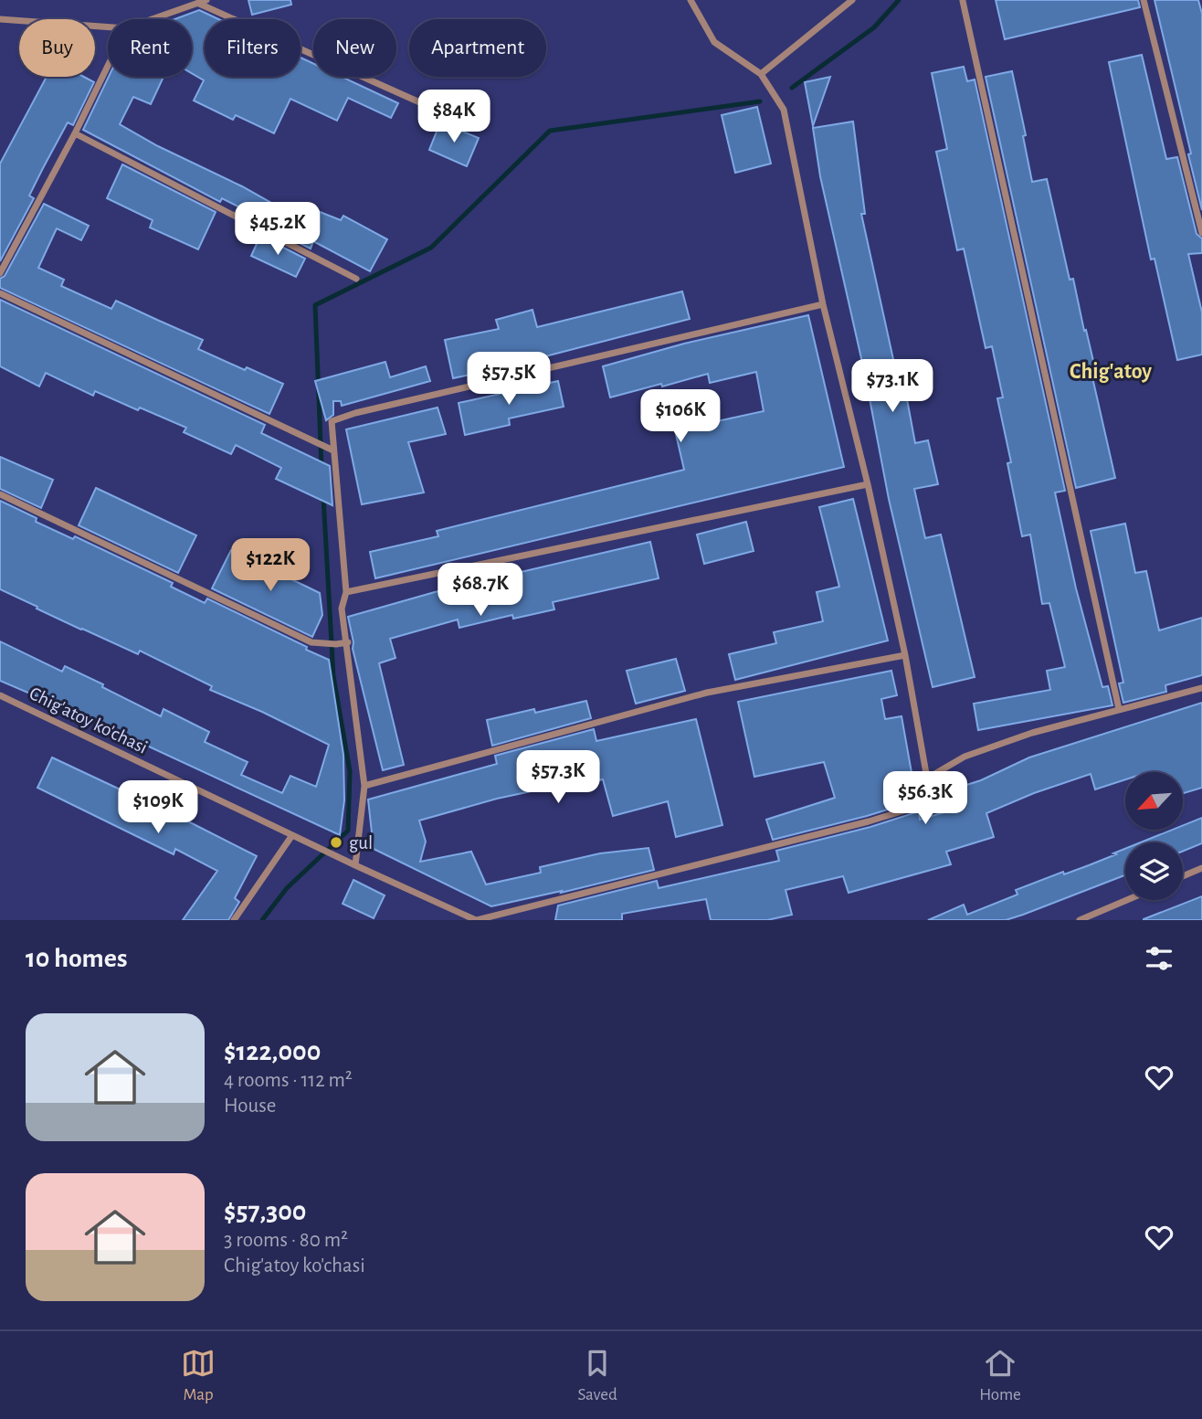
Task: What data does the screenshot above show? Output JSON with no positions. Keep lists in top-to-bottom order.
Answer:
{
  "streets": {
    "street": ["Chig'atoy ko'chasi"]
  },
  "districts": ["Chig'atoy"],
  "places": ["gul"],
  "north": "bottom left",
  "page": {
    "chip": [
      "Buy",
      "Rent",
      "Filters",
      "New",
      "Apartment"
    ],
    "price": [
      "$84K",
      "$45.2K",
      "$57.5K",
      "$73.1K",
      "$106K",
      "$122K",
      "$68.7K",
      "$57.3K",
      "$56.3K",
      "$109K"
    ],
    "heading": "10 homes",
    "list": [
      {
        "name": "$122,000",
        "note": "4 rooms · 112 m² · House"
      },
      {
        "name": "$57,300",
        "note": "3 rooms · 80 m² · Chig'atoy ko'chasi"
      }
    ],
    "tabs": ["Map", "Saved", "Home"]
  }
}
